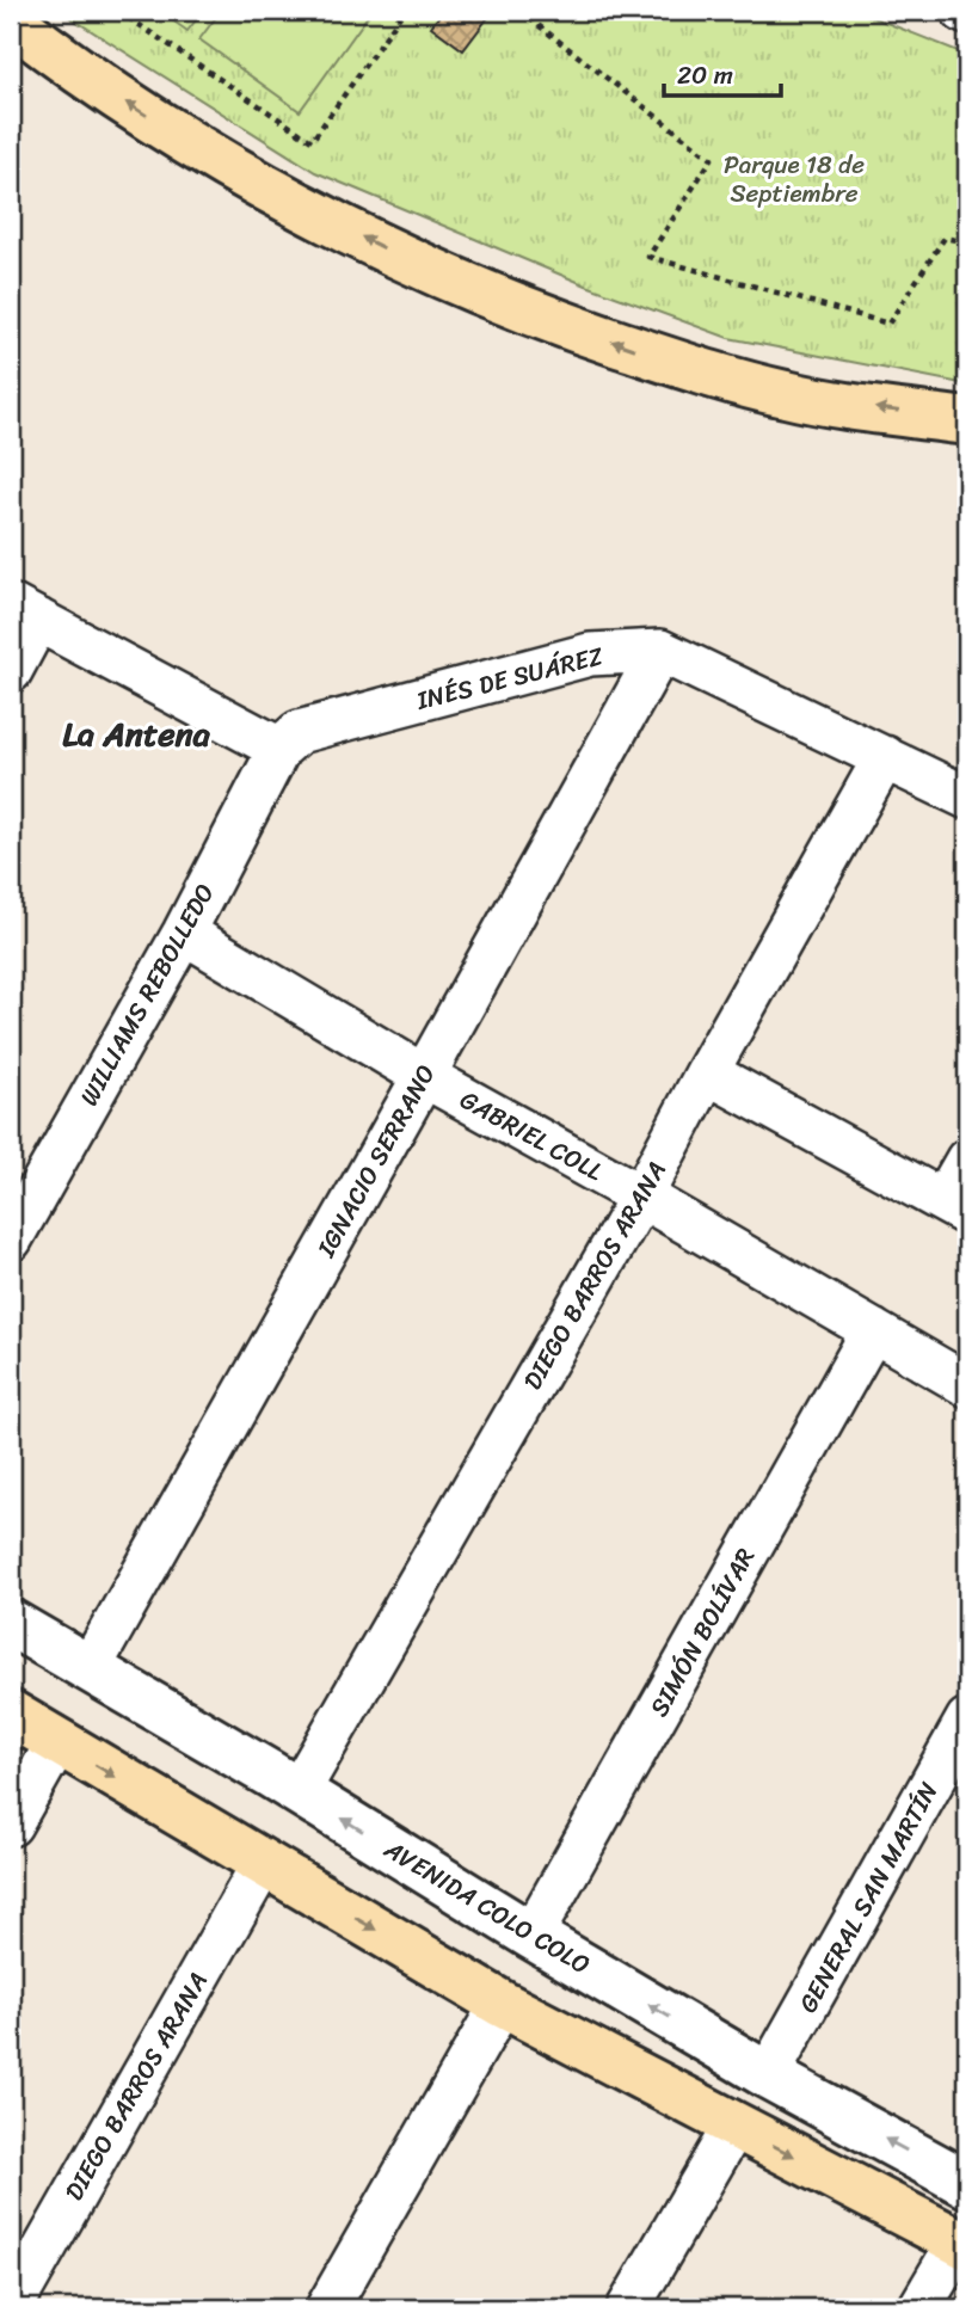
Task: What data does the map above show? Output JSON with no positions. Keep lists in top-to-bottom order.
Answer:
{
  "streets": {
    "street": [
      "INÉS DE SUÁREZ",
      "WILLIAMS REBOLLEDO",
      "GABRIEL COLL",
      "IGNACIO SERRANO",
      "DIEGO BARROS ARANA",
      "SIMÓN BOLÍVAR",
      "GENERAL SAN MARTÍN",
      "AVENIDA COLO COLO"
    ]
  },
  "crossings": [
    ["INÉS DE SUÁREZ", "WILLIAMS REBOLLEDO"],
    ["INÉS DE SUÁREZ", "IGNACIO SERRANO"],
    ["INÉS DE SUÁREZ", "DIEGO BARROS ARANA"],
    ["WILLIAMS REBOLLEDO", "GABRIEL COLL"],
    ["GABRIEL COLL", "IGNACIO SERRANO"],
    ["GABRIEL COLL", "DIEGO BARROS ARANA"],
    ["GABRIEL COLL", "SIMÓN BOLÍVAR"],
    ["IGNACIO SERRANO", "AVENIDA COLO COLO"],
    ["DIEGO BARROS ARANA", "AVENIDA COLO COLO"],
    ["SIMÓN BOLÍVAR", "AVENIDA COLO COLO"],
    ["GENERAL SAN MARTÍN", "AVENIDA COLO COLO"]
  ],
  "one_way": ["AVENIDA COLO COLO"],
  "districts": ["La Antena"],
  "parks": ["Parque 18 de Septiembre"],
  "scale_bar": "20 m"
}
